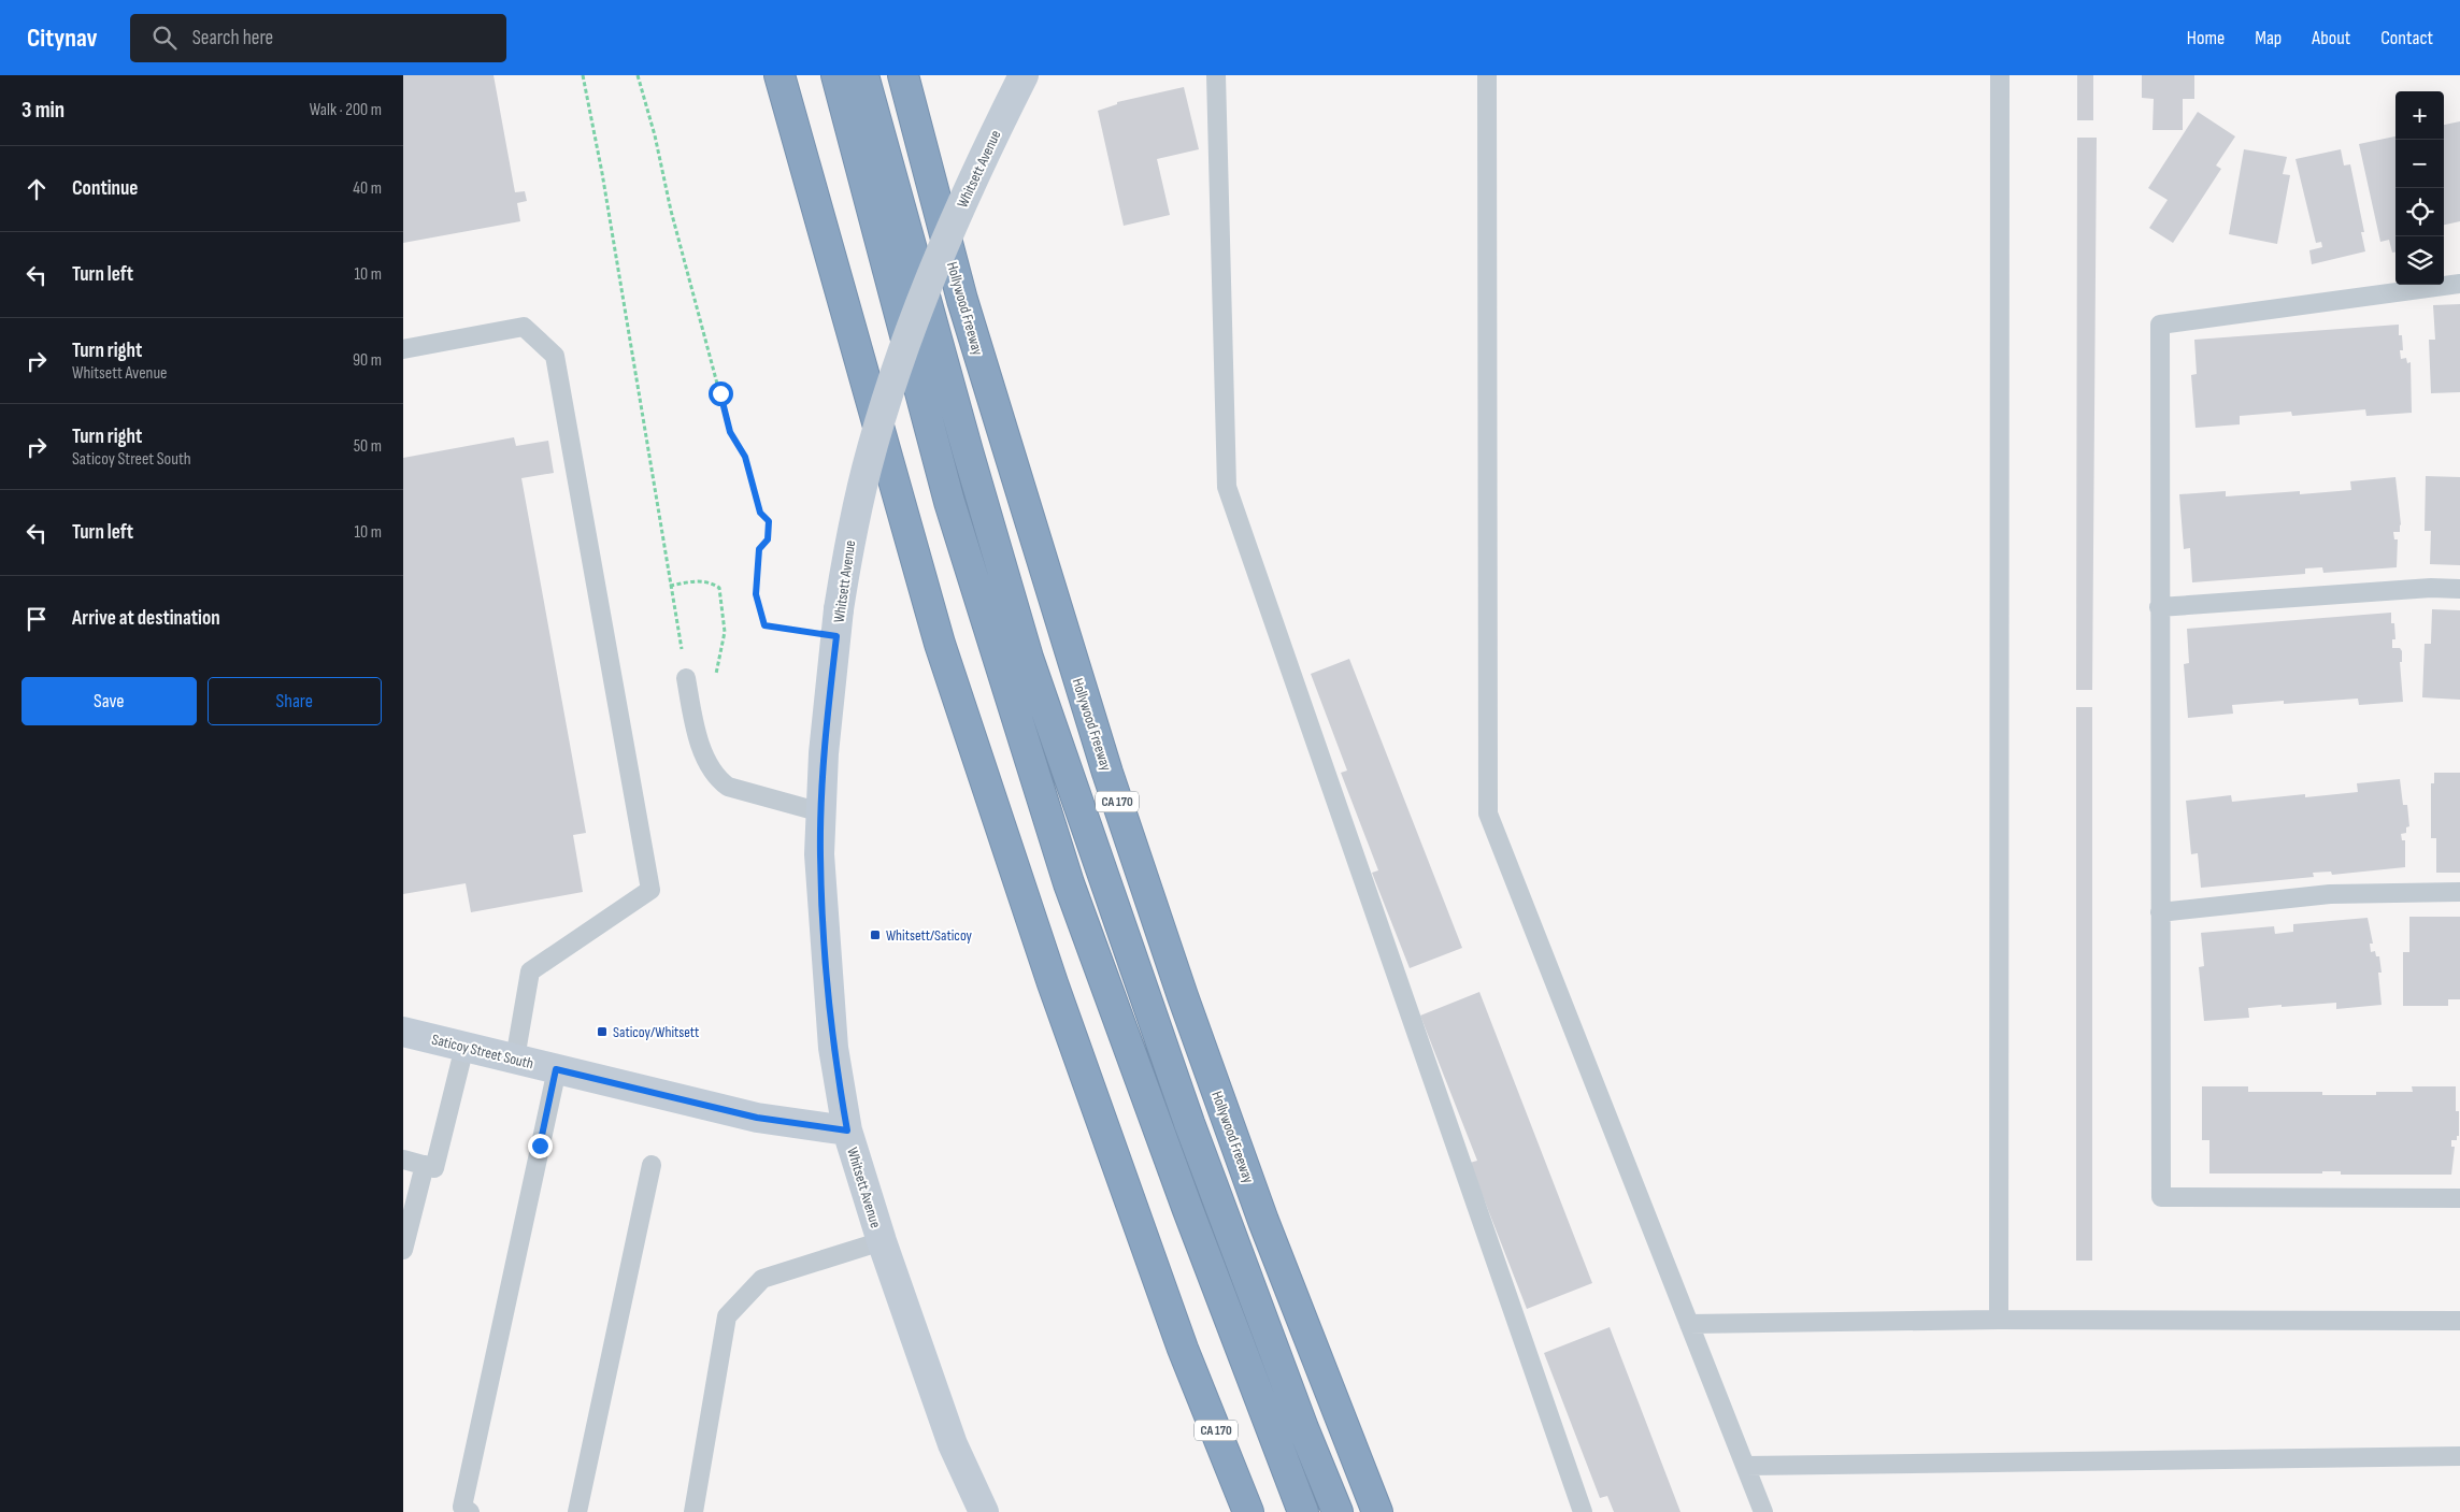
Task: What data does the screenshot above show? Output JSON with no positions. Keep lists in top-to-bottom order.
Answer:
{
  "streets": {
    "highway": ["Hollywood Freeway", "CA 170"],
    "main road": ["Whitsett Avenue", "Saticoy Street South"]
  },
  "crossings": [
    ["Whitsett Avenue", "Saticoy Street South"]
  ],
  "places": {
    "transit": ["Whitsett/Saticoy", "Saticoy/Whitsett"]
  },
  "page": {
    "header": "Citynav",
    "search": "Search here",
    "nav": [
      "Home",
      "Map",
      "About",
      "Contact"
    ],
    "heading": ["3 min", "Walk · 200 m"],
    "map_buttons": ["+", "−"],
    "list": [
      ["Continue", "40 m"],
      ["Turn left", "10 m"],
      ["Turn right", "Whitsett Avenue", "90 m"],
      ["Turn right", "Saticoy Street South", "50 m"],
      ["Turn left", "10 m"],
      "Arrive at destination"
    ],
    "buttons": ["Save", "Share"]
  }
}
